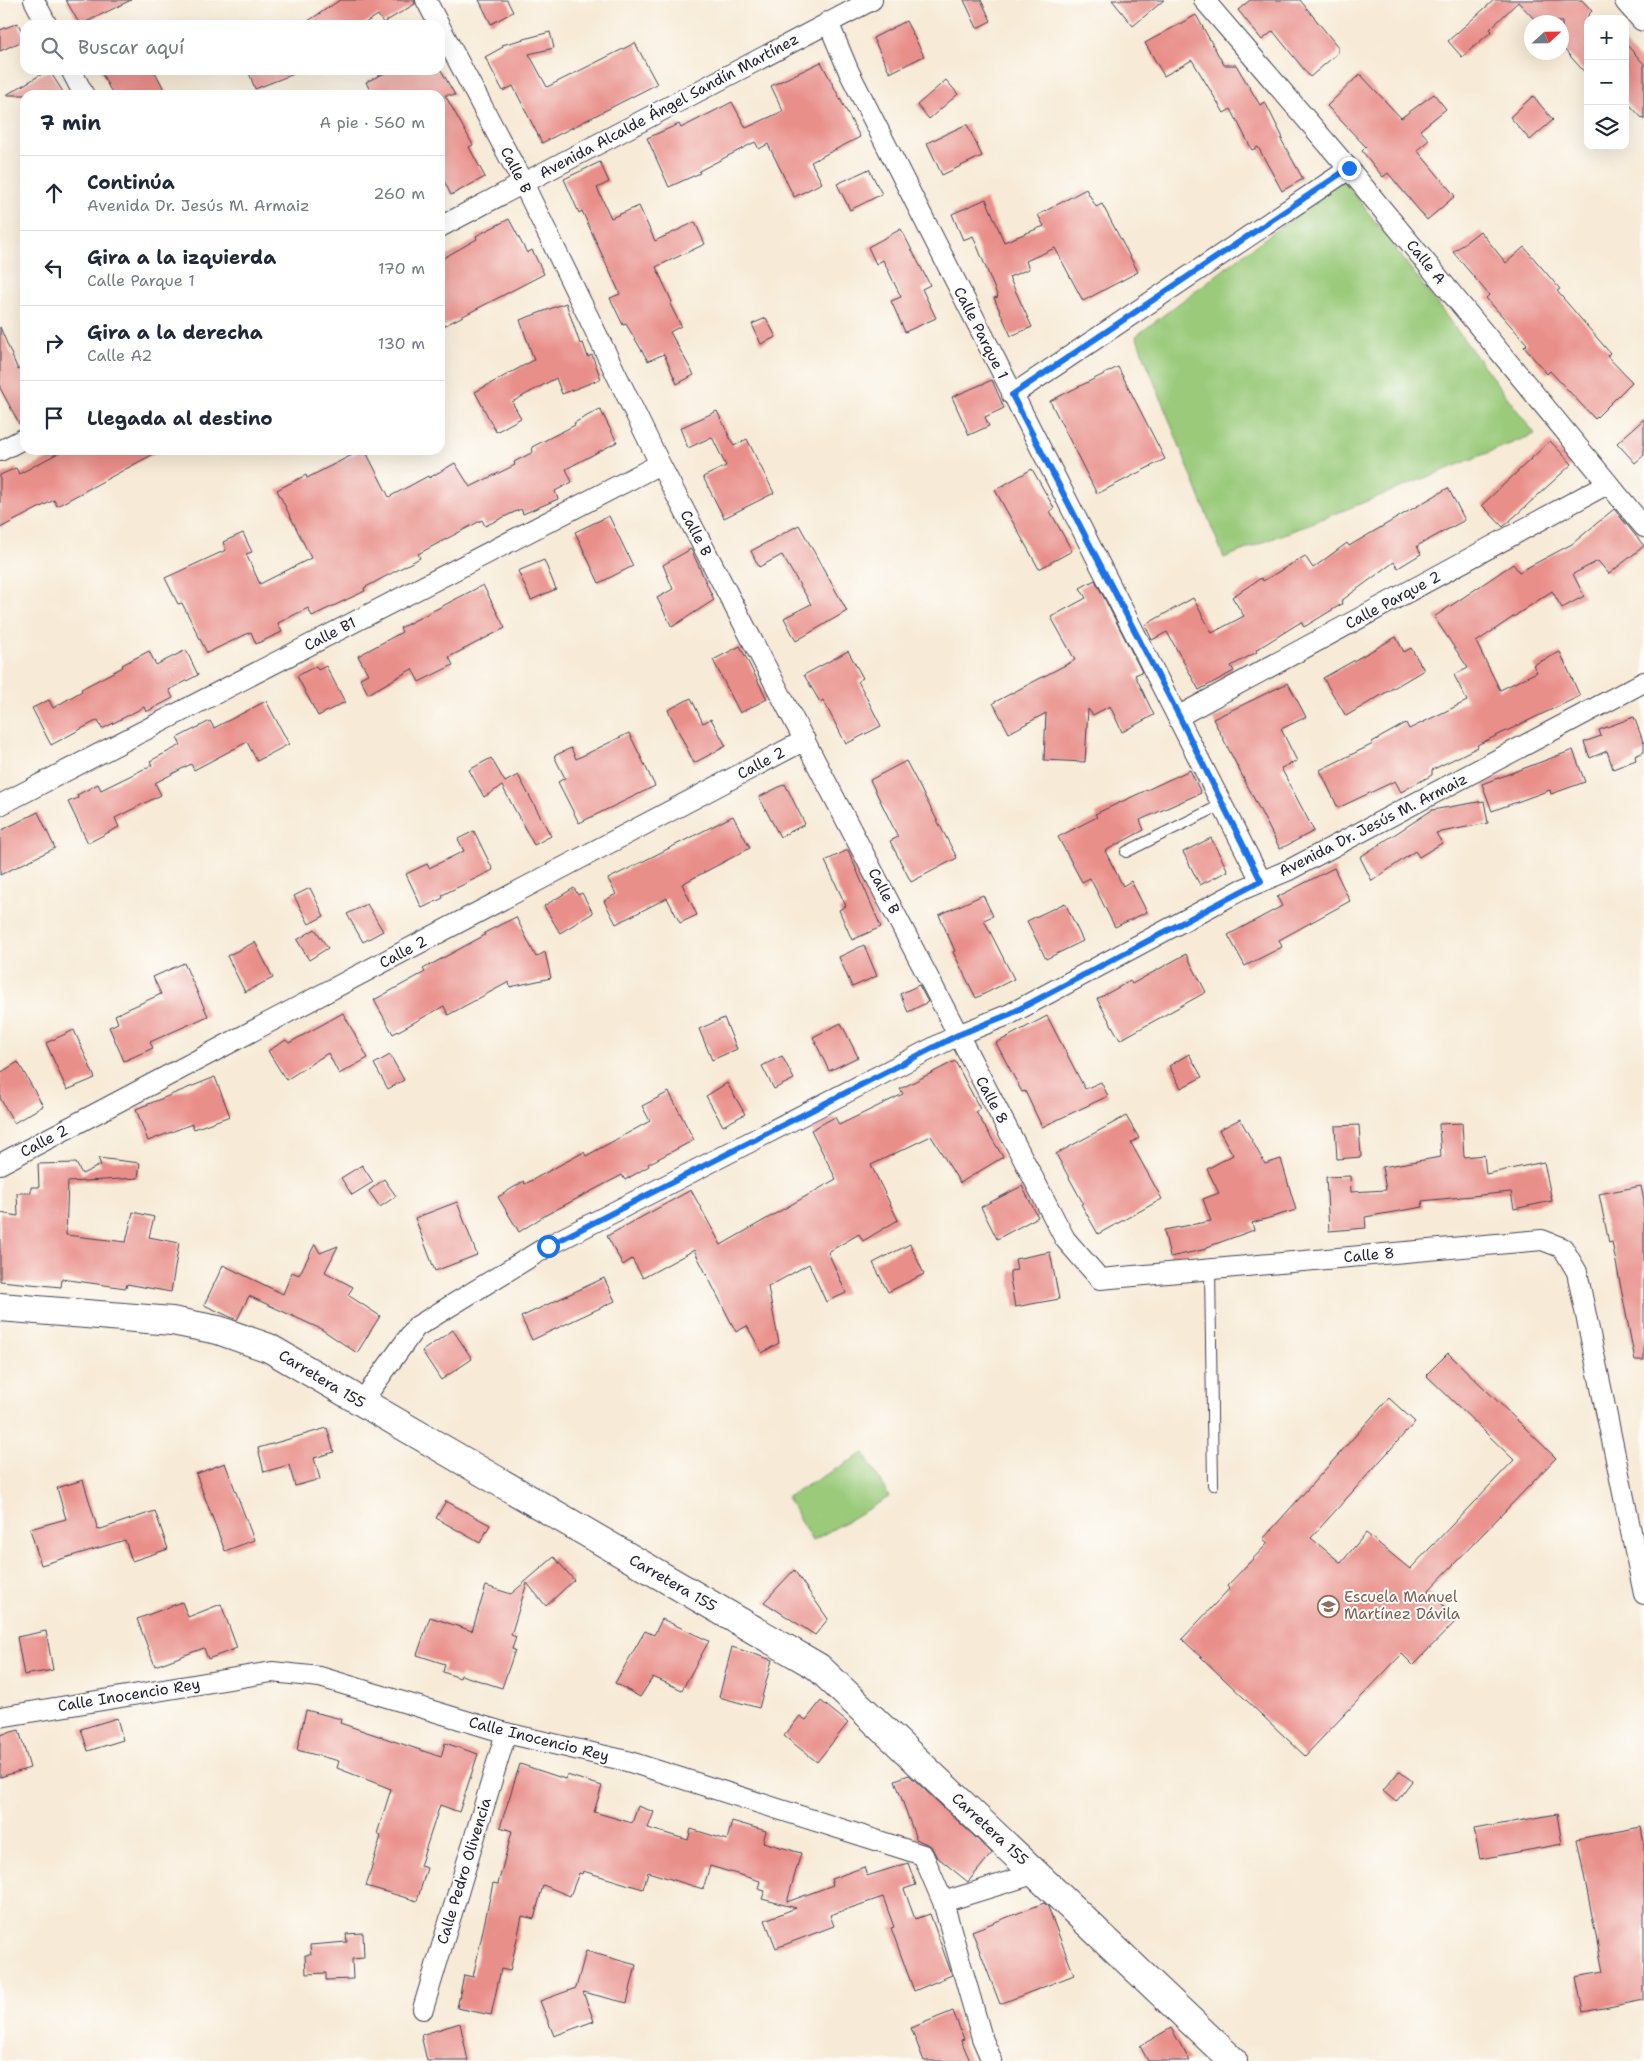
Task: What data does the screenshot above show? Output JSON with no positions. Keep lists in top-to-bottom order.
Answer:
{
  "streets": {
    "street": [
      "Avenida Alcalde Ángel Sandín Martínez",
      "Calle B",
      "Calle A",
      "Calle Parque 1",
      "Calle Parque 2",
      "Calle B1",
      "Calle 2",
      "Avenida Dr. Jesús M. Armaiz",
      "Calle 8",
      "Carretera 155",
      "Calle Inocencio Rey",
      "Calle Pedro Olivencia"
    ]
  },
  "crossings": [
    ["Avenida Alcalde Ángel Sandín Martínez", "Calle B"],
    ["Avenida Alcalde Ángel Sandín Martínez", "Calle Parque 1"],
    ["Calle B", "Calle B1"],
    ["Calle B", "Calle 2"],
    ["Calle B", "Avenida Dr. Jesús M. Armaiz"],
    ["Calle B", "Calle 8"],
    ["Calle A", "Calle Parque 2"],
    ["Calle Parque 1", "Calle Parque 2"],
    ["Calle Parque 1", "Avenida Dr. Jesús M. Armaiz"],
    ["Avenida Dr. Jesús M. Armaiz", "Calle 8"],
    ["Avenida Dr. Jesús M. Armaiz", "Carretera 155"],
    ["Calle Inocencio Rey", "Calle Pedro Olivencia"]
  ],
  "places": {
    "school or university": ["Escuela Manuel Martínez Dávila"]
  },
  "north": "right",
  "page": {
    "map_buttons": ["+", "−"],
    "search": "Buscar aquí",
    "heading": ["7 min", "A pie · 560 m"],
    "list": [
      ["Continúa", "Avenida Dr. Jesús M. Armaiz", "260 m"],
      ["Gira a la izquierda", "Calle Parque 1", "170 m"],
      ["Gira a la derecha", "Calle A2", "130 m"],
      "Llegada al destino"
    ]
  }
}
